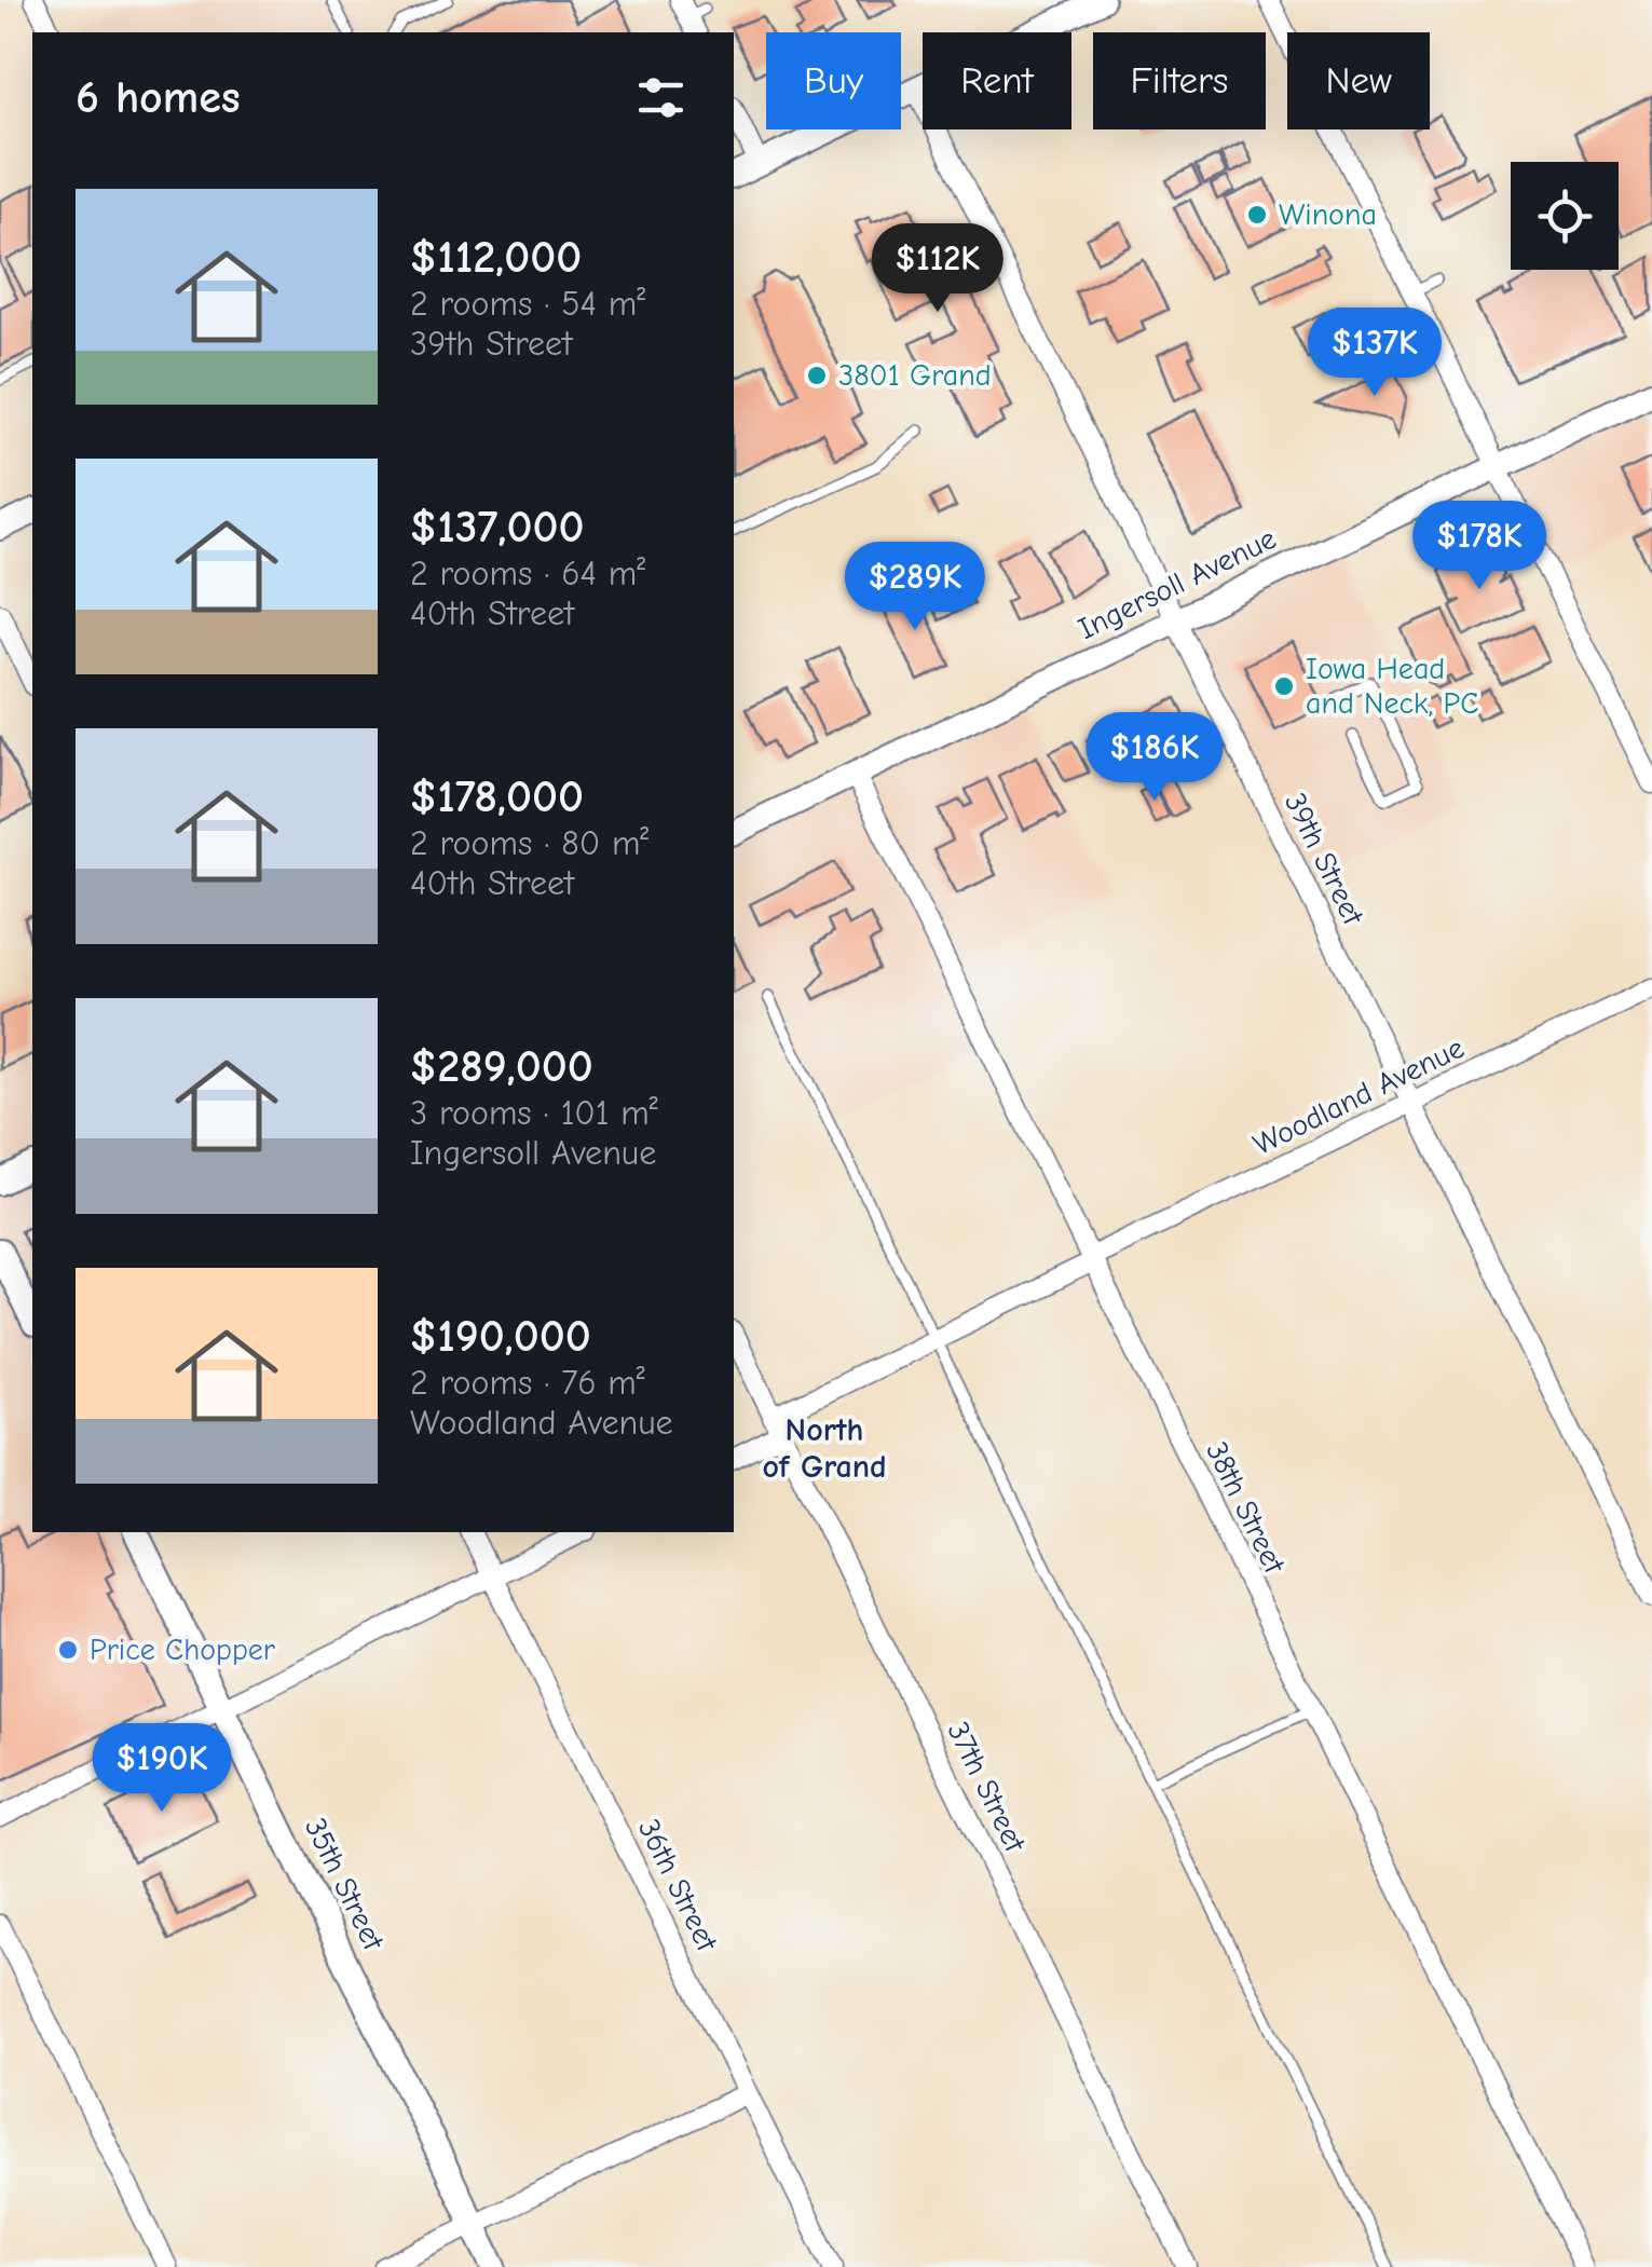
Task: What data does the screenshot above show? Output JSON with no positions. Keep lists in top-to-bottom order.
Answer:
{
  "streets": {
    "main road": ["Ingersoll Avenue", "35th Street"],
    "street": [
      "39th Street",
      "Woodland Avenue",
      "38th Street",
      "37th Street",
      "36th Street"
    ]
  },
  "crossings": [
    ["Ingersoll Avenue", "39th Street"],
    ["Ingersoll Avenue", "38th Street"],
    ["39th Street", "Woodland Avenue"],
    ["Woodland Avenue", "38th Street"],
    ["Woodland Avenue", "37th Street"]
  ],
  "districts": ["North of Grand"],
  "places": [
    "Winona",
    "3801 Grand",
    "Iowa Head and Neck, PC",
    "Price Chopper"
  ],
  "page": {
    "chip": [
      "Buy",
      "Rent",
      "Filters",
      "New"
    ],
    "heading": "6 homes",
    "list": [
      {
        "name": "$112,000",
        "note": "2 rooms · 54 m² · 39th Street"
      },
      {
        "name": "$137,000",
        "note": "2 rooms · 64 m² · 40th Street"
      },
      {
        "name": "$178,000",
        "note": "2 rooms · 80 m² · 40th Street"
      },
      {
        "name": "$289,000",
        "note": "3 rooms · 101 m² · Ingersoll Avenue"
      },
      {
        "name": "$190,000",
        "note": "2 rooms · 76 m² · Woodland Avenue"
      }
    ],
    "price": [
      "$112K",
      "$137K",
      "$178K",
      "$289K",
      "$186K",
      "$190K"
    ]
  }
}
